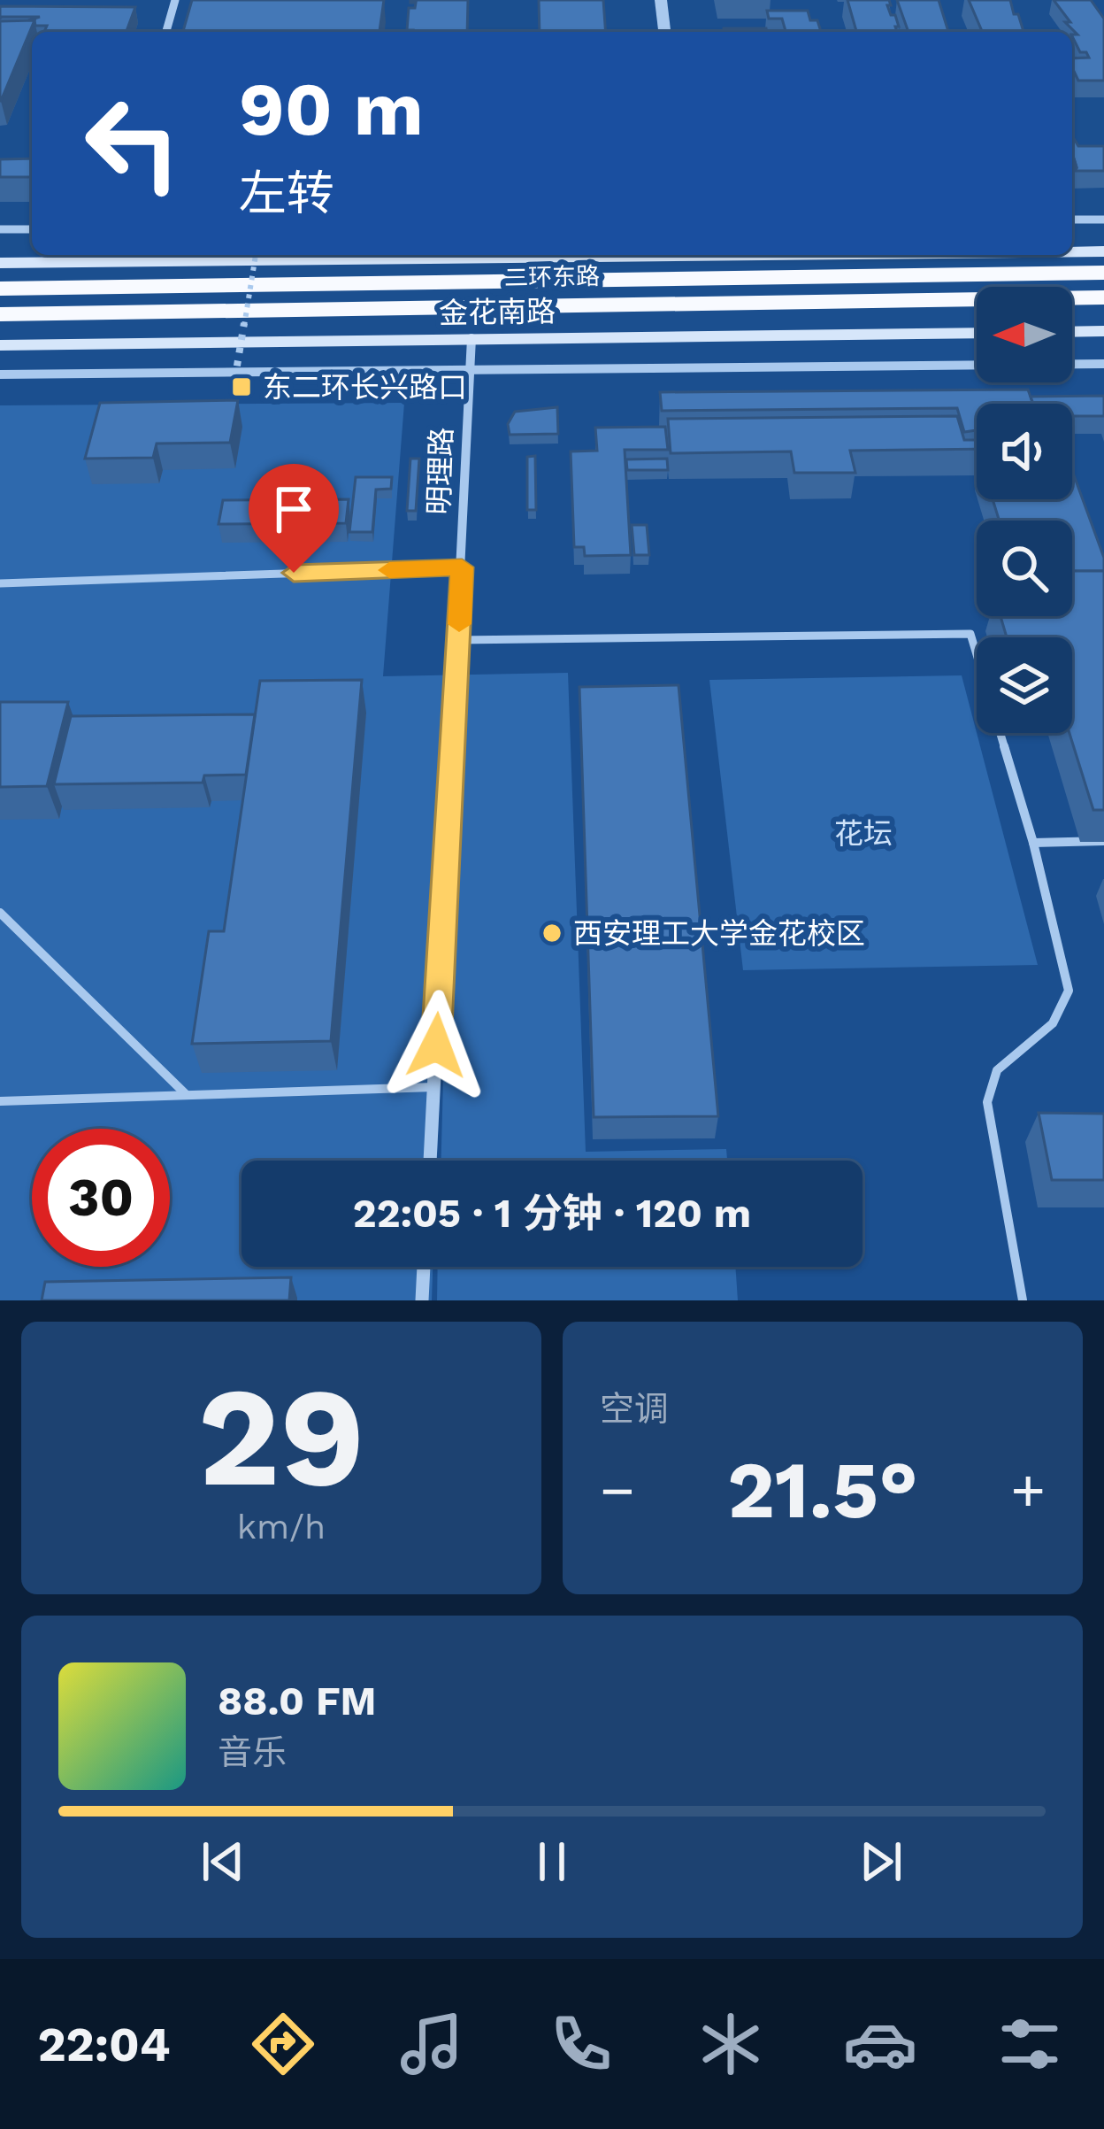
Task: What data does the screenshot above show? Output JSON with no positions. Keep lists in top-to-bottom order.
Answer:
{
  "streets": {
    "highway": ["二环东路"],
    "main road": ["金花南路"],
    "street": ["明理路"]
  },
  "crossings": [
    ["金花南路", "明理路"]
  ],
  "parks": ["花坛"],
  "places": {
    "transit": ["东二环长兴路口"],
    "other": ["西安理工大学金花校区"]
  },
  "north": "left",
  "page": {
    "turn": ["90 m", "左转"],
    "limit": "30",
    "trip": "22:05 · 1 分钟 · 120 m",
    "tile": [
      ["29", "km/h"],
      "空调"
    ],
    "heat": ["−", "21.5°", "+"],
    "song": ["88.0 FM", "音乐"],
    "tabs": "22:04"
  }
}
